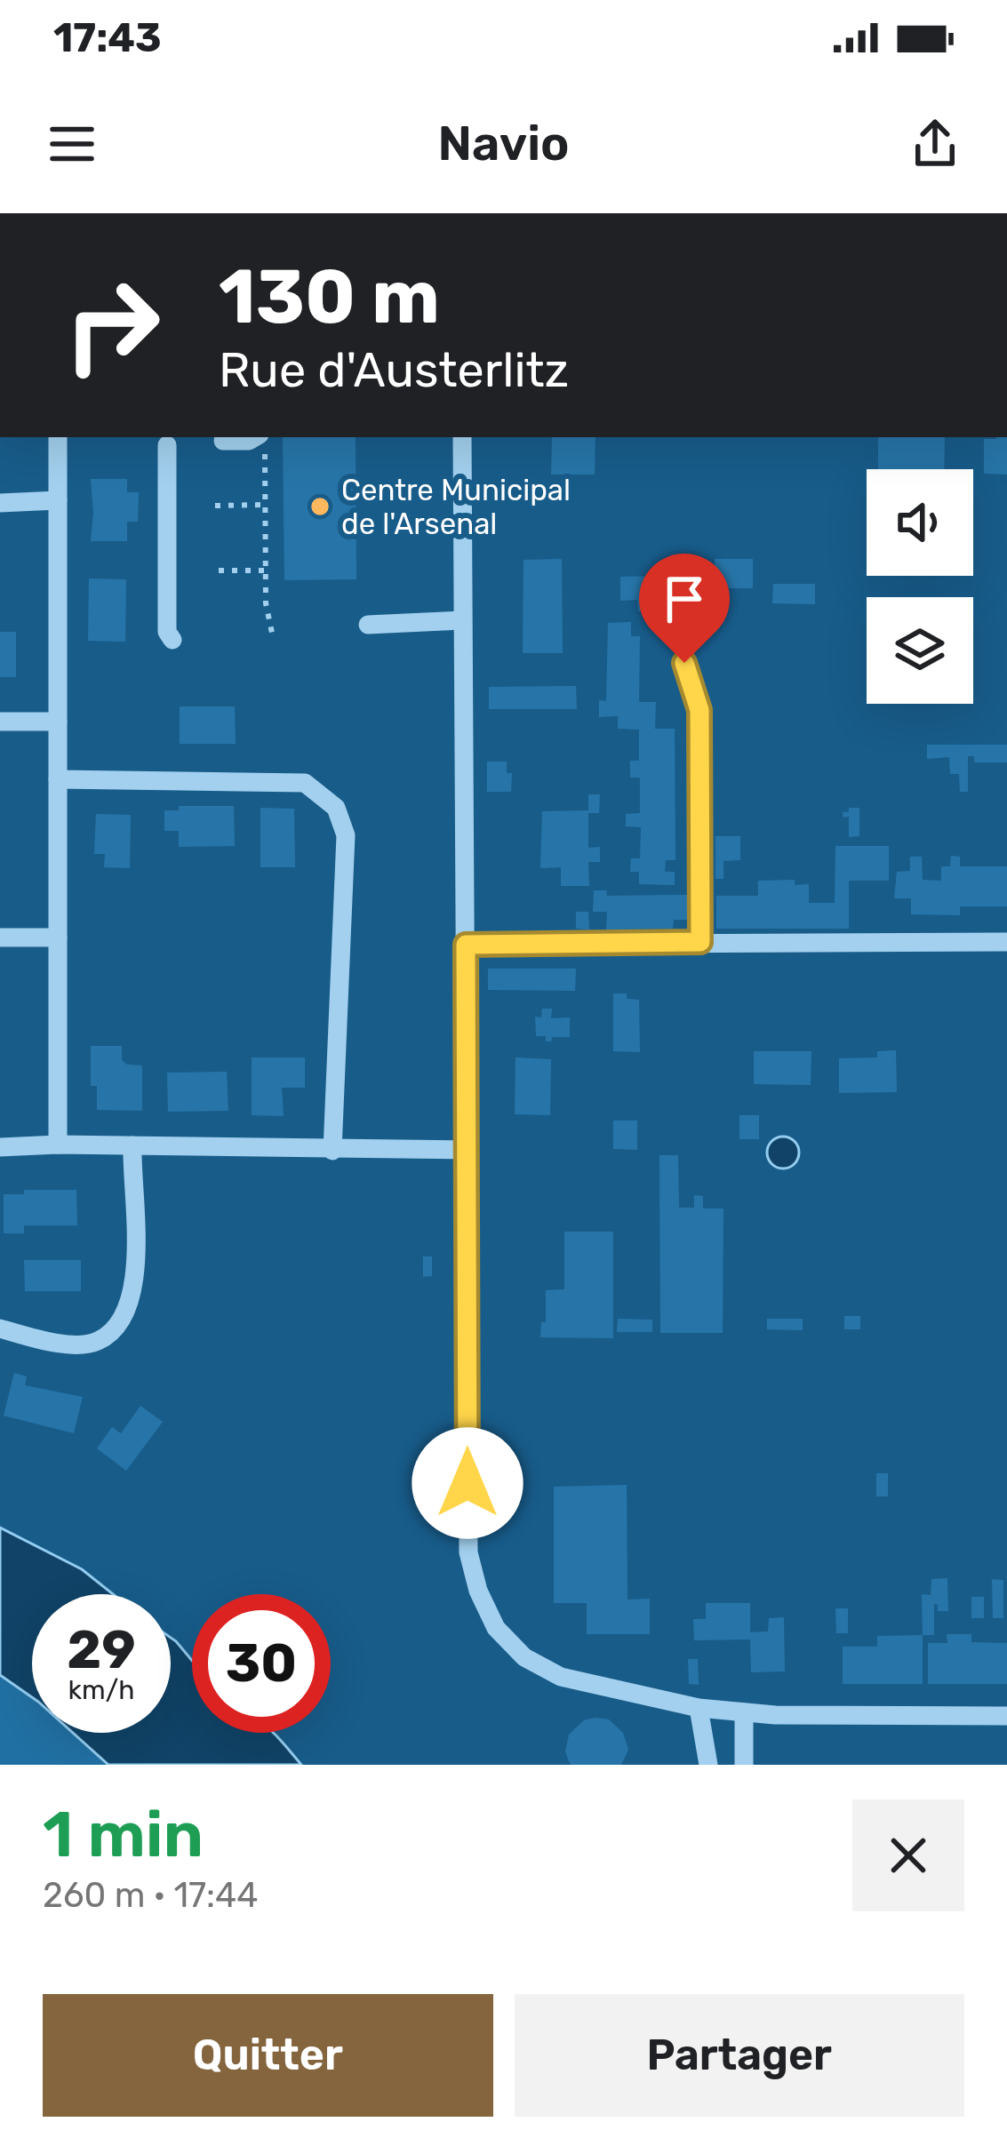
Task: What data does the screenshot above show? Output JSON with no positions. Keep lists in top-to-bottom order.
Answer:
{
  "places": ["Centre Municipal de l'Arsenal"],
  "page": {
    "status": "17:43",
    "header": "Navio",
    "turn": ["130 m", "Rue d'Austerlitz"],
    "speed": "29 km/h",
    "limit": "30",
    "heading": ["1 min", "260 m · 17:44"],
    "buttons": ["Quitter", "Partager"]
  }
}
